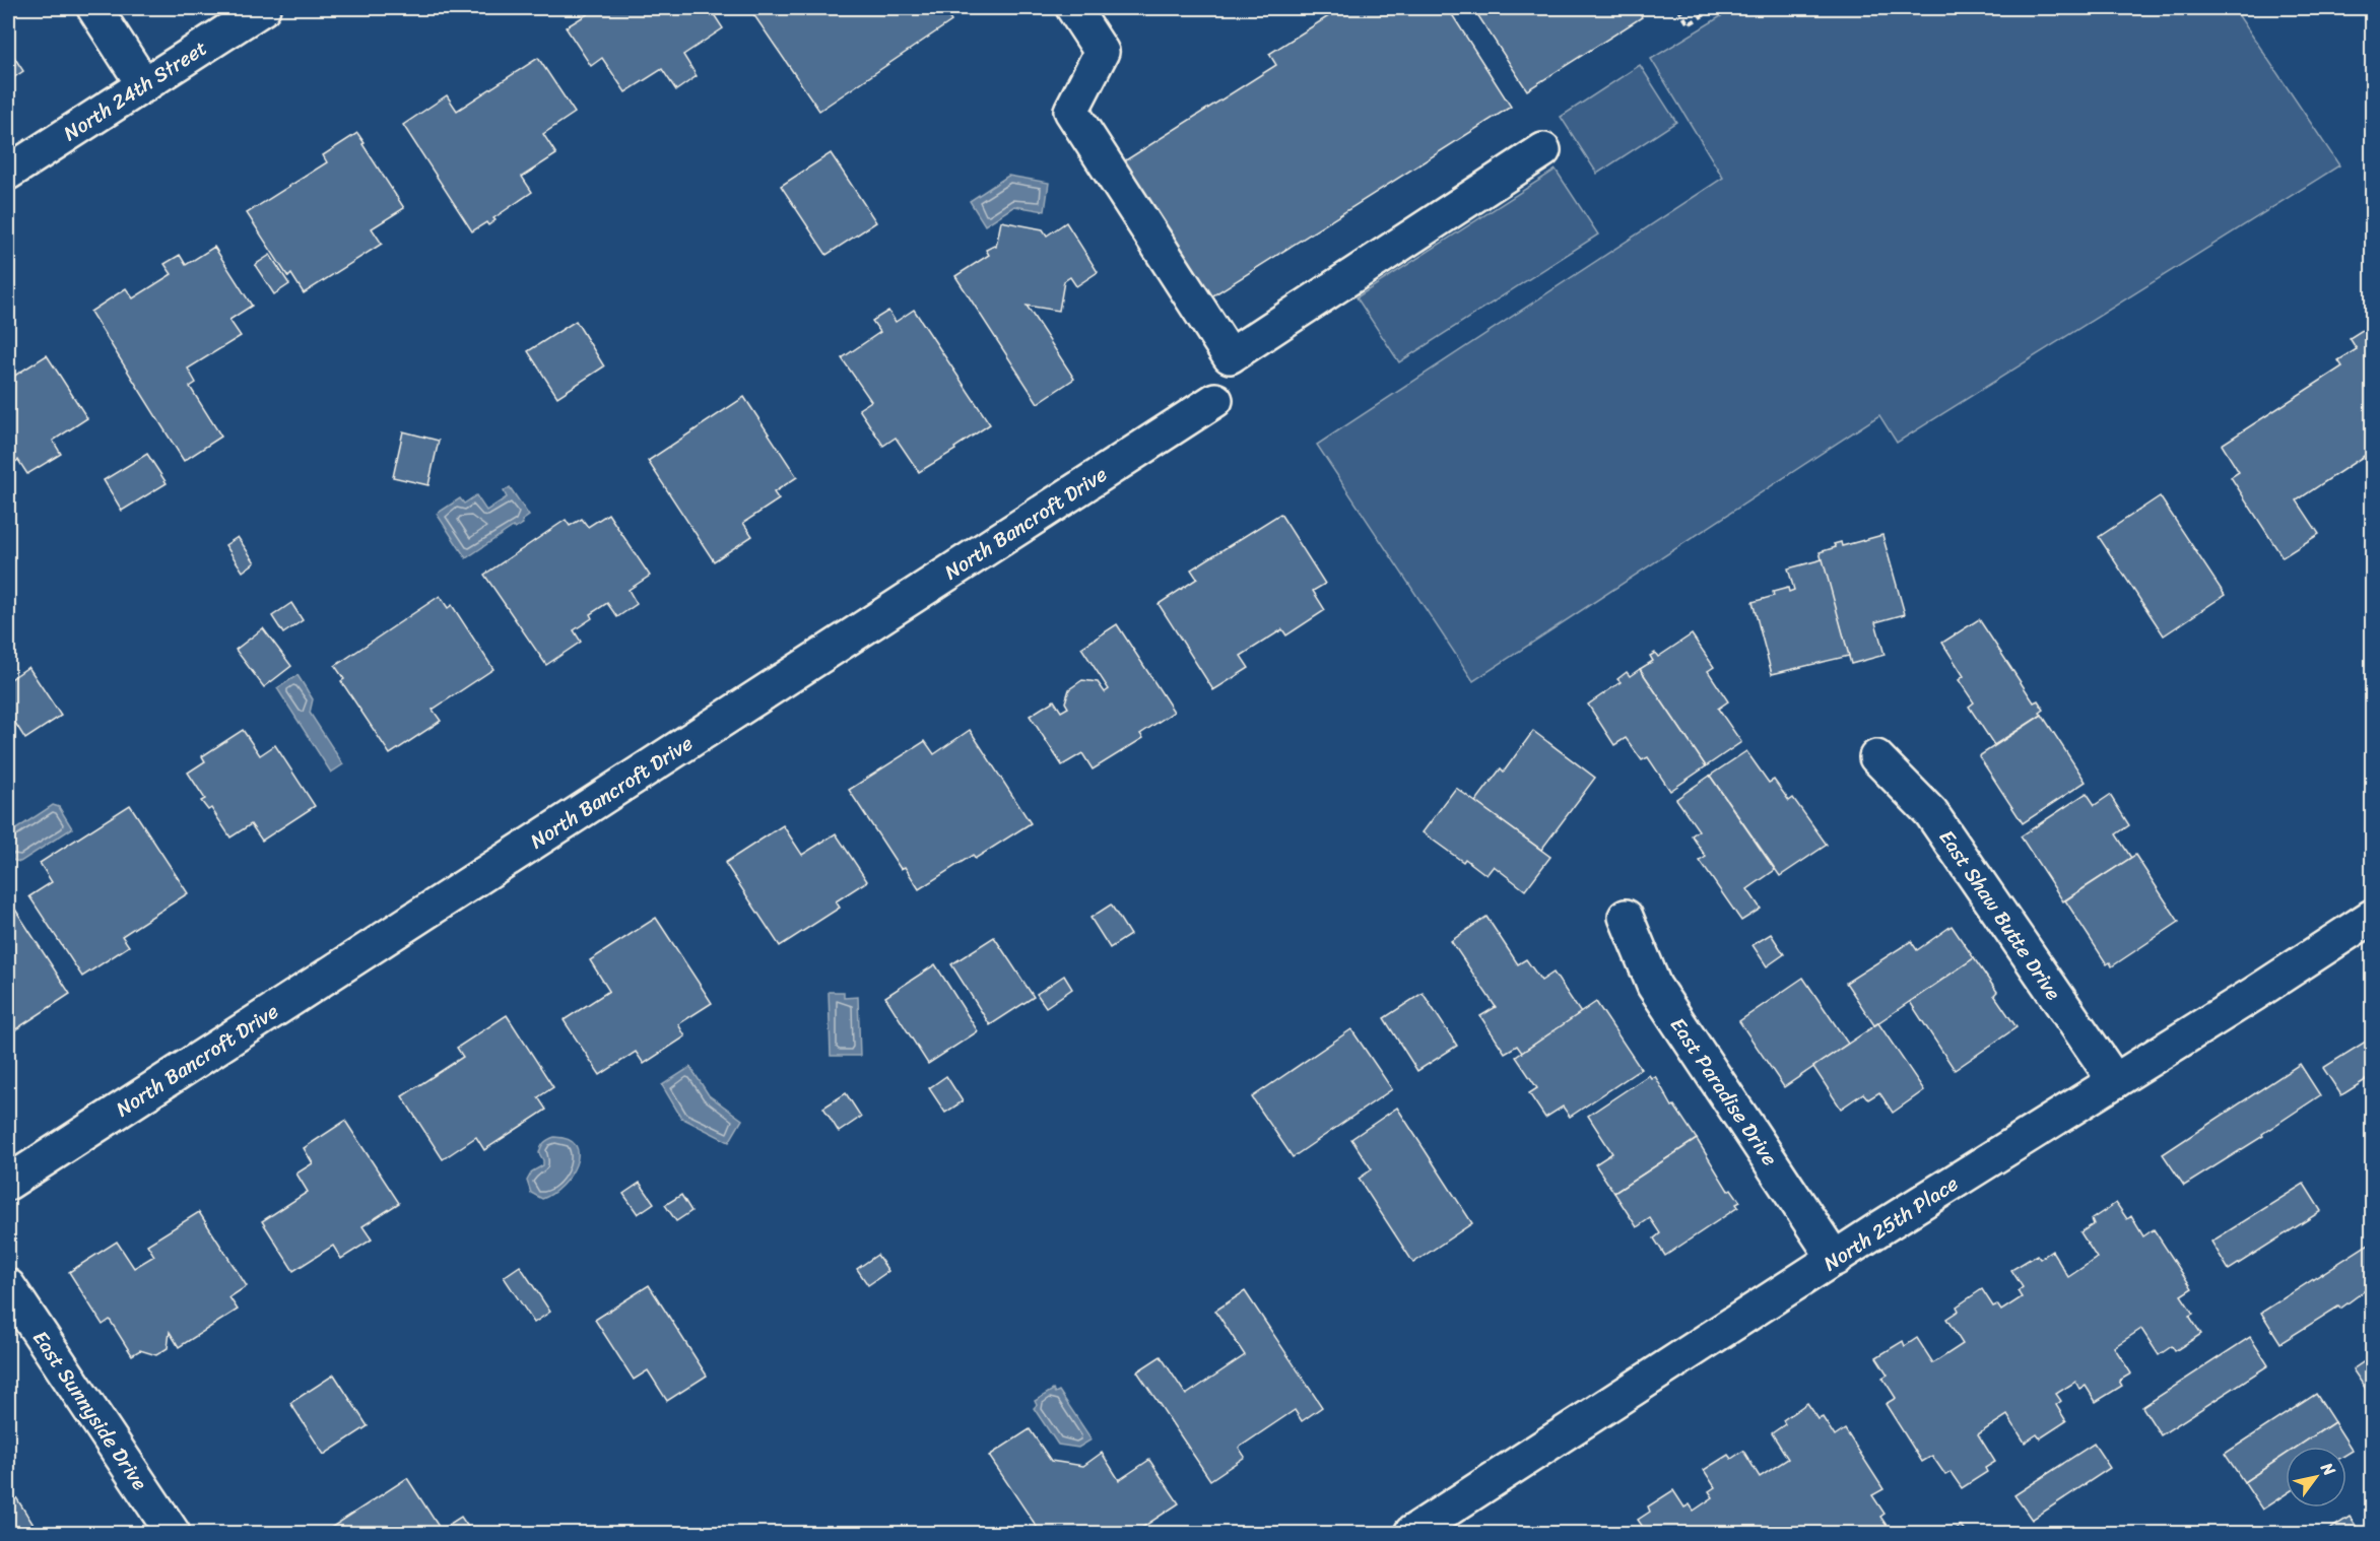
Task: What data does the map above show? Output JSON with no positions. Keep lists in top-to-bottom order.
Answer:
{
  "streets": {
    "street": [
      "North 24th Street",
      "North Bancroft Drive",
      "East Shaw Butte Drive",
      "East Paradise Drive",
      "North 25th Place",
      "East Sunnyside Drive"
    ]
  },
  "crossings": [
    ["East Shaw Butte Drive", "North 25th Place"],
    ["East Paradise Drive", "North 25th Place"]
  ],
  "north": "top right"
}
